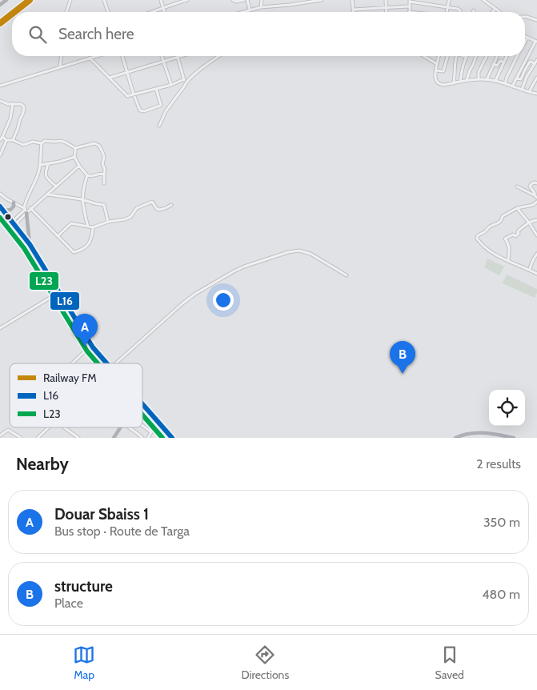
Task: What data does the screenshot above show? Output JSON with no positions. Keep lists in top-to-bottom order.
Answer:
{
  "lines": ["rail line FM", "transit line L16", "transit line L23"],
  "legend": ["Railway FM", "L16", "L23"],
  "page": {
    "search": "Search here",
    "pins": ["A", "B"],
    "heading": ["Nearby", "2 results"],
    "list": [
      {
        "mark": "A",
        "name": "Douar Sbaiss 1",
        "note": "Bus stop · Route de Targa",
        "value": "350 m"
      },
      {
        "mark": "B",
        "name": "structure",
        "note": "Place",
        "value": "480 m"
      }
    ],
    "nav": ["Map", "Directions", "Saved"]
  }
}
